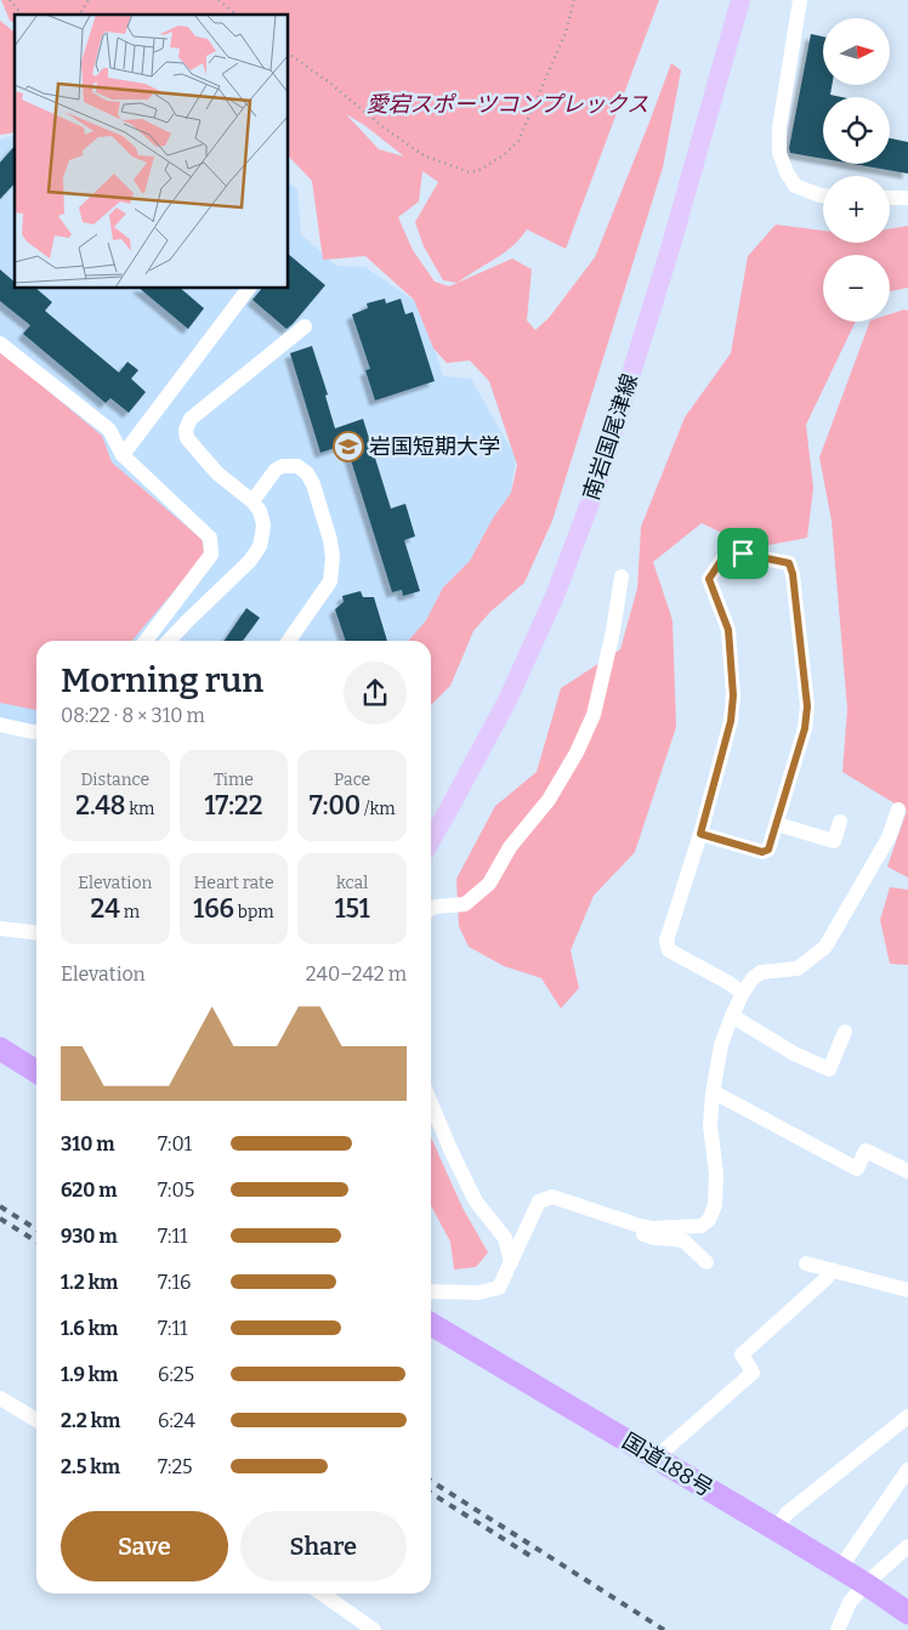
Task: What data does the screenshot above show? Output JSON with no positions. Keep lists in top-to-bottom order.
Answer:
{
  "streets": {
    "highway": ["国道188号"],
    "main road": ["南岩国尾津線"]
  },
  "parks": ["愛宕スポーツコンプレックス"],
  "places": {
    "school or university": ["岩国短期大学"]
  },
  "north": "right",
  "page": {
    "map_buttons": ["+", "−"],
    "heading": ["Morning run", "08:22 · 8 × 310 m"],
    "stats": [
      ["Distance", "2.48 km"],
      ["Time", "17:22"],
      ["Pace", "7:00 /km"],
      ["Elevation", "24 m"],
      ["Heart rate", "166 bpm"],
      ["kcal", "151"]
    ],
    "chart": ["Elevation", "240–242 m"],
    "list": [
      {
        "name": "310 m",
        "note": "7:01"
      },
      {
        "name": "620 m",
        "note": "7:05"
      },
      {
        "name": "930 m",
        "note": "7:11"
      },
      {
        "name": "1.2 km",
        "note": "7:16"
      },
      {
        "name": "1.6 km",
        "note": "7:11"
      },
      {
        "name": "1.9 km",
        "note": "6:25"
      },
      {
        "name": "2.2 km",
        "note": "6:24"
      },
      {
        "name": "2.5 km",
        "note": "7:25"
      }
    ],
    "buttons": ["Save", "Share"]
  }
}
